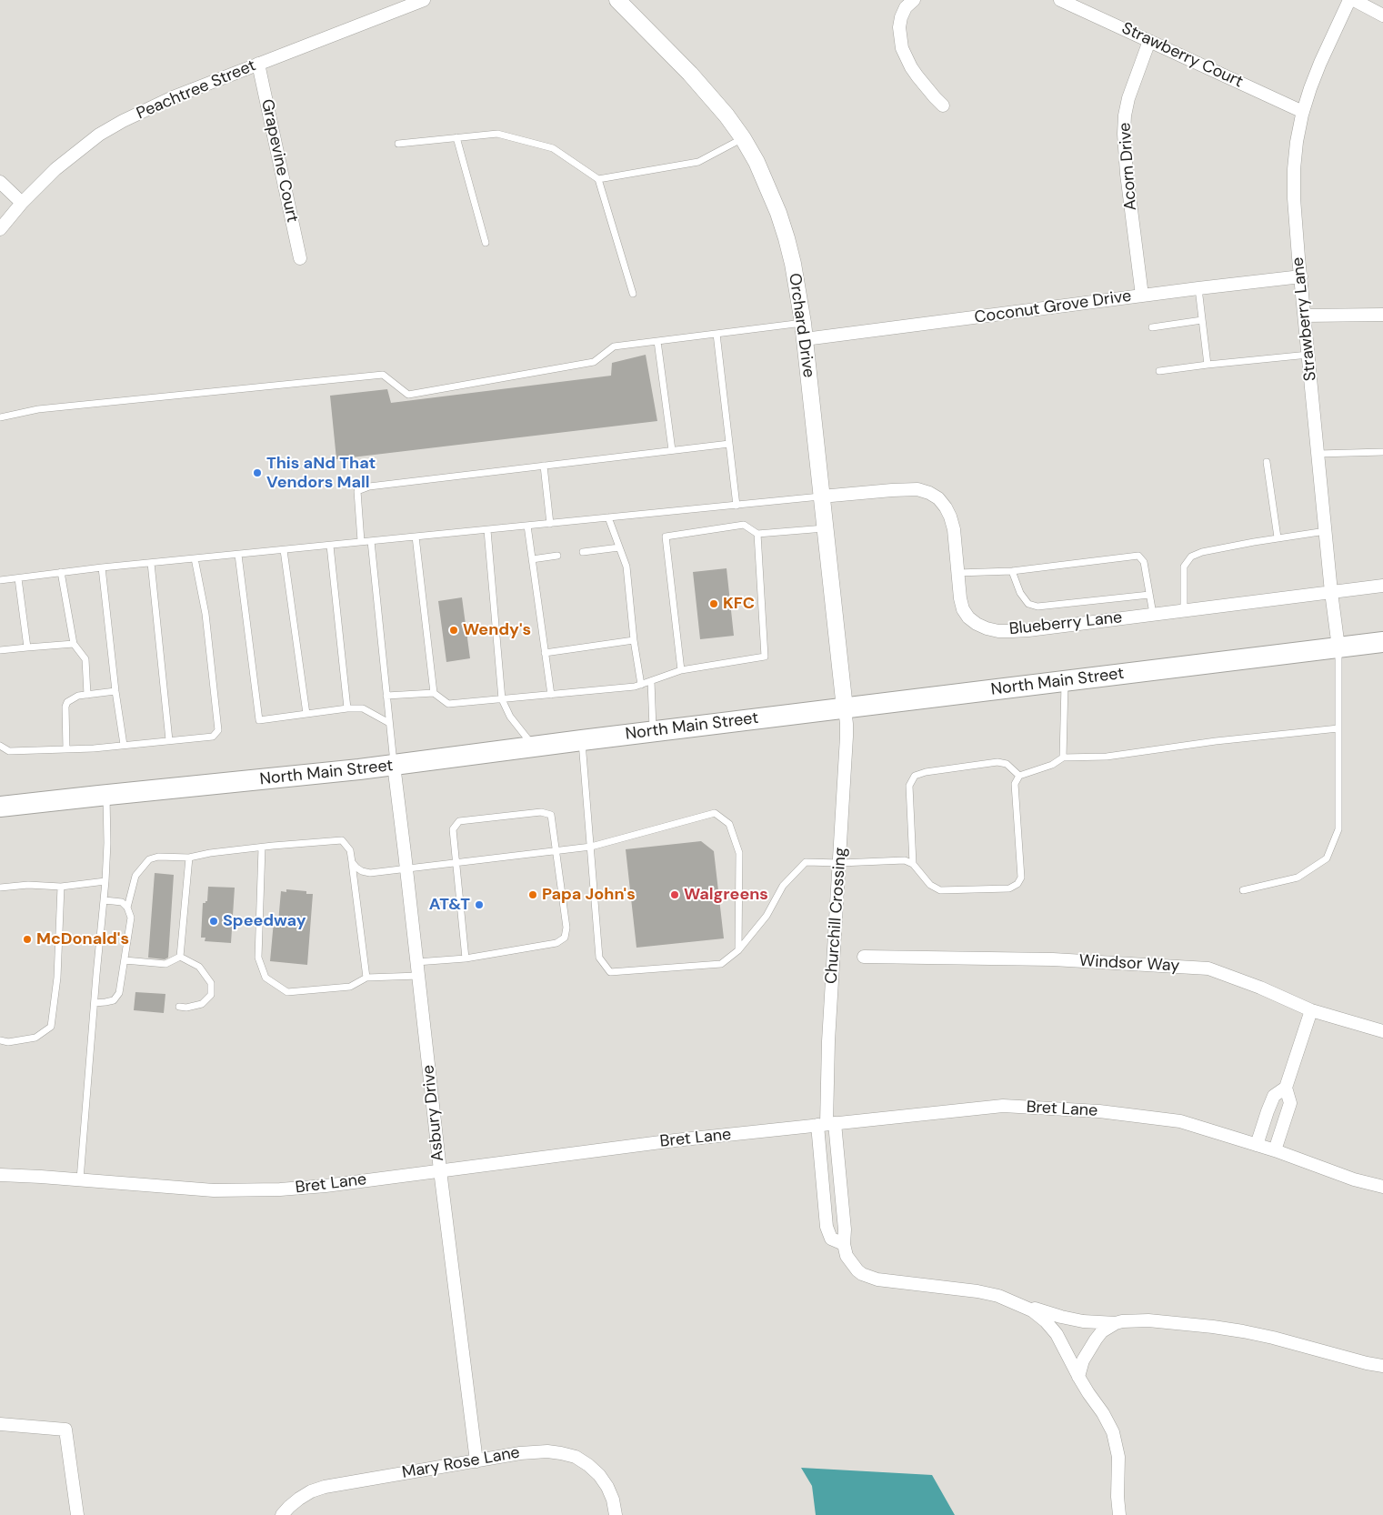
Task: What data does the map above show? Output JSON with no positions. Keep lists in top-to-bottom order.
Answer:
{
  "streets": {
    "main road": ["North Main Street"],
    "street": [
      "Strawberry Court",
      "Peachtree Street",
      "Grapevine Court",
      "Acorn Drive",
      "Coconut Grove Drive",
      "Strawberry Lane",
      "Orchard Drive",
      "Blueberry Lane",
      "Churchill Crossing",
      "Windsor Way",
      "Bret Lane",
      "Asbury Drive",
      "Mary Rose Lane"
    ]
  },
  "crossings": [
    ["Strawberry Court", "Acorn Drive"],
    ["Strawberry Court", "Strawberry Lane"],
    ["Peachtree Street", "Grapevine Court"],
    ["Acorn Drive", "Coconut Grove Drive"],
    ["Coconut Grove Drive", "Strawberry Lane"],
    ["Coconut Grove Drive", "Orchard Drive"],
    ["Strawberry Lane", "Blueberry Lane"],
    ["Strawberry Lane", "North Main Street"],
    ["Orchard Drive", "Blueberry Lane"],
    ["Orchard Drive", "North Main Street"],
    ["Orchard Drive", "Churchill Crossing"],
    ["North Main Street", "Churchill Crossing"],
    ["North Main Street", "Asbury Drive"],
    ["Churchill Crossing", "Bret Lane"],
    ["Bret Lane", "Asbury Drive"],
    ["Asbury Drive", "Mary Rose Lane"]
  ],
  "places": [
    "This aNd That Vendors Mall",
    "KFC",
    "Wendy's",
    "Papa John's",
    "Walgreens",
    "AT&T",
    "Speedway",
    "McDonald's"
  ]
}
